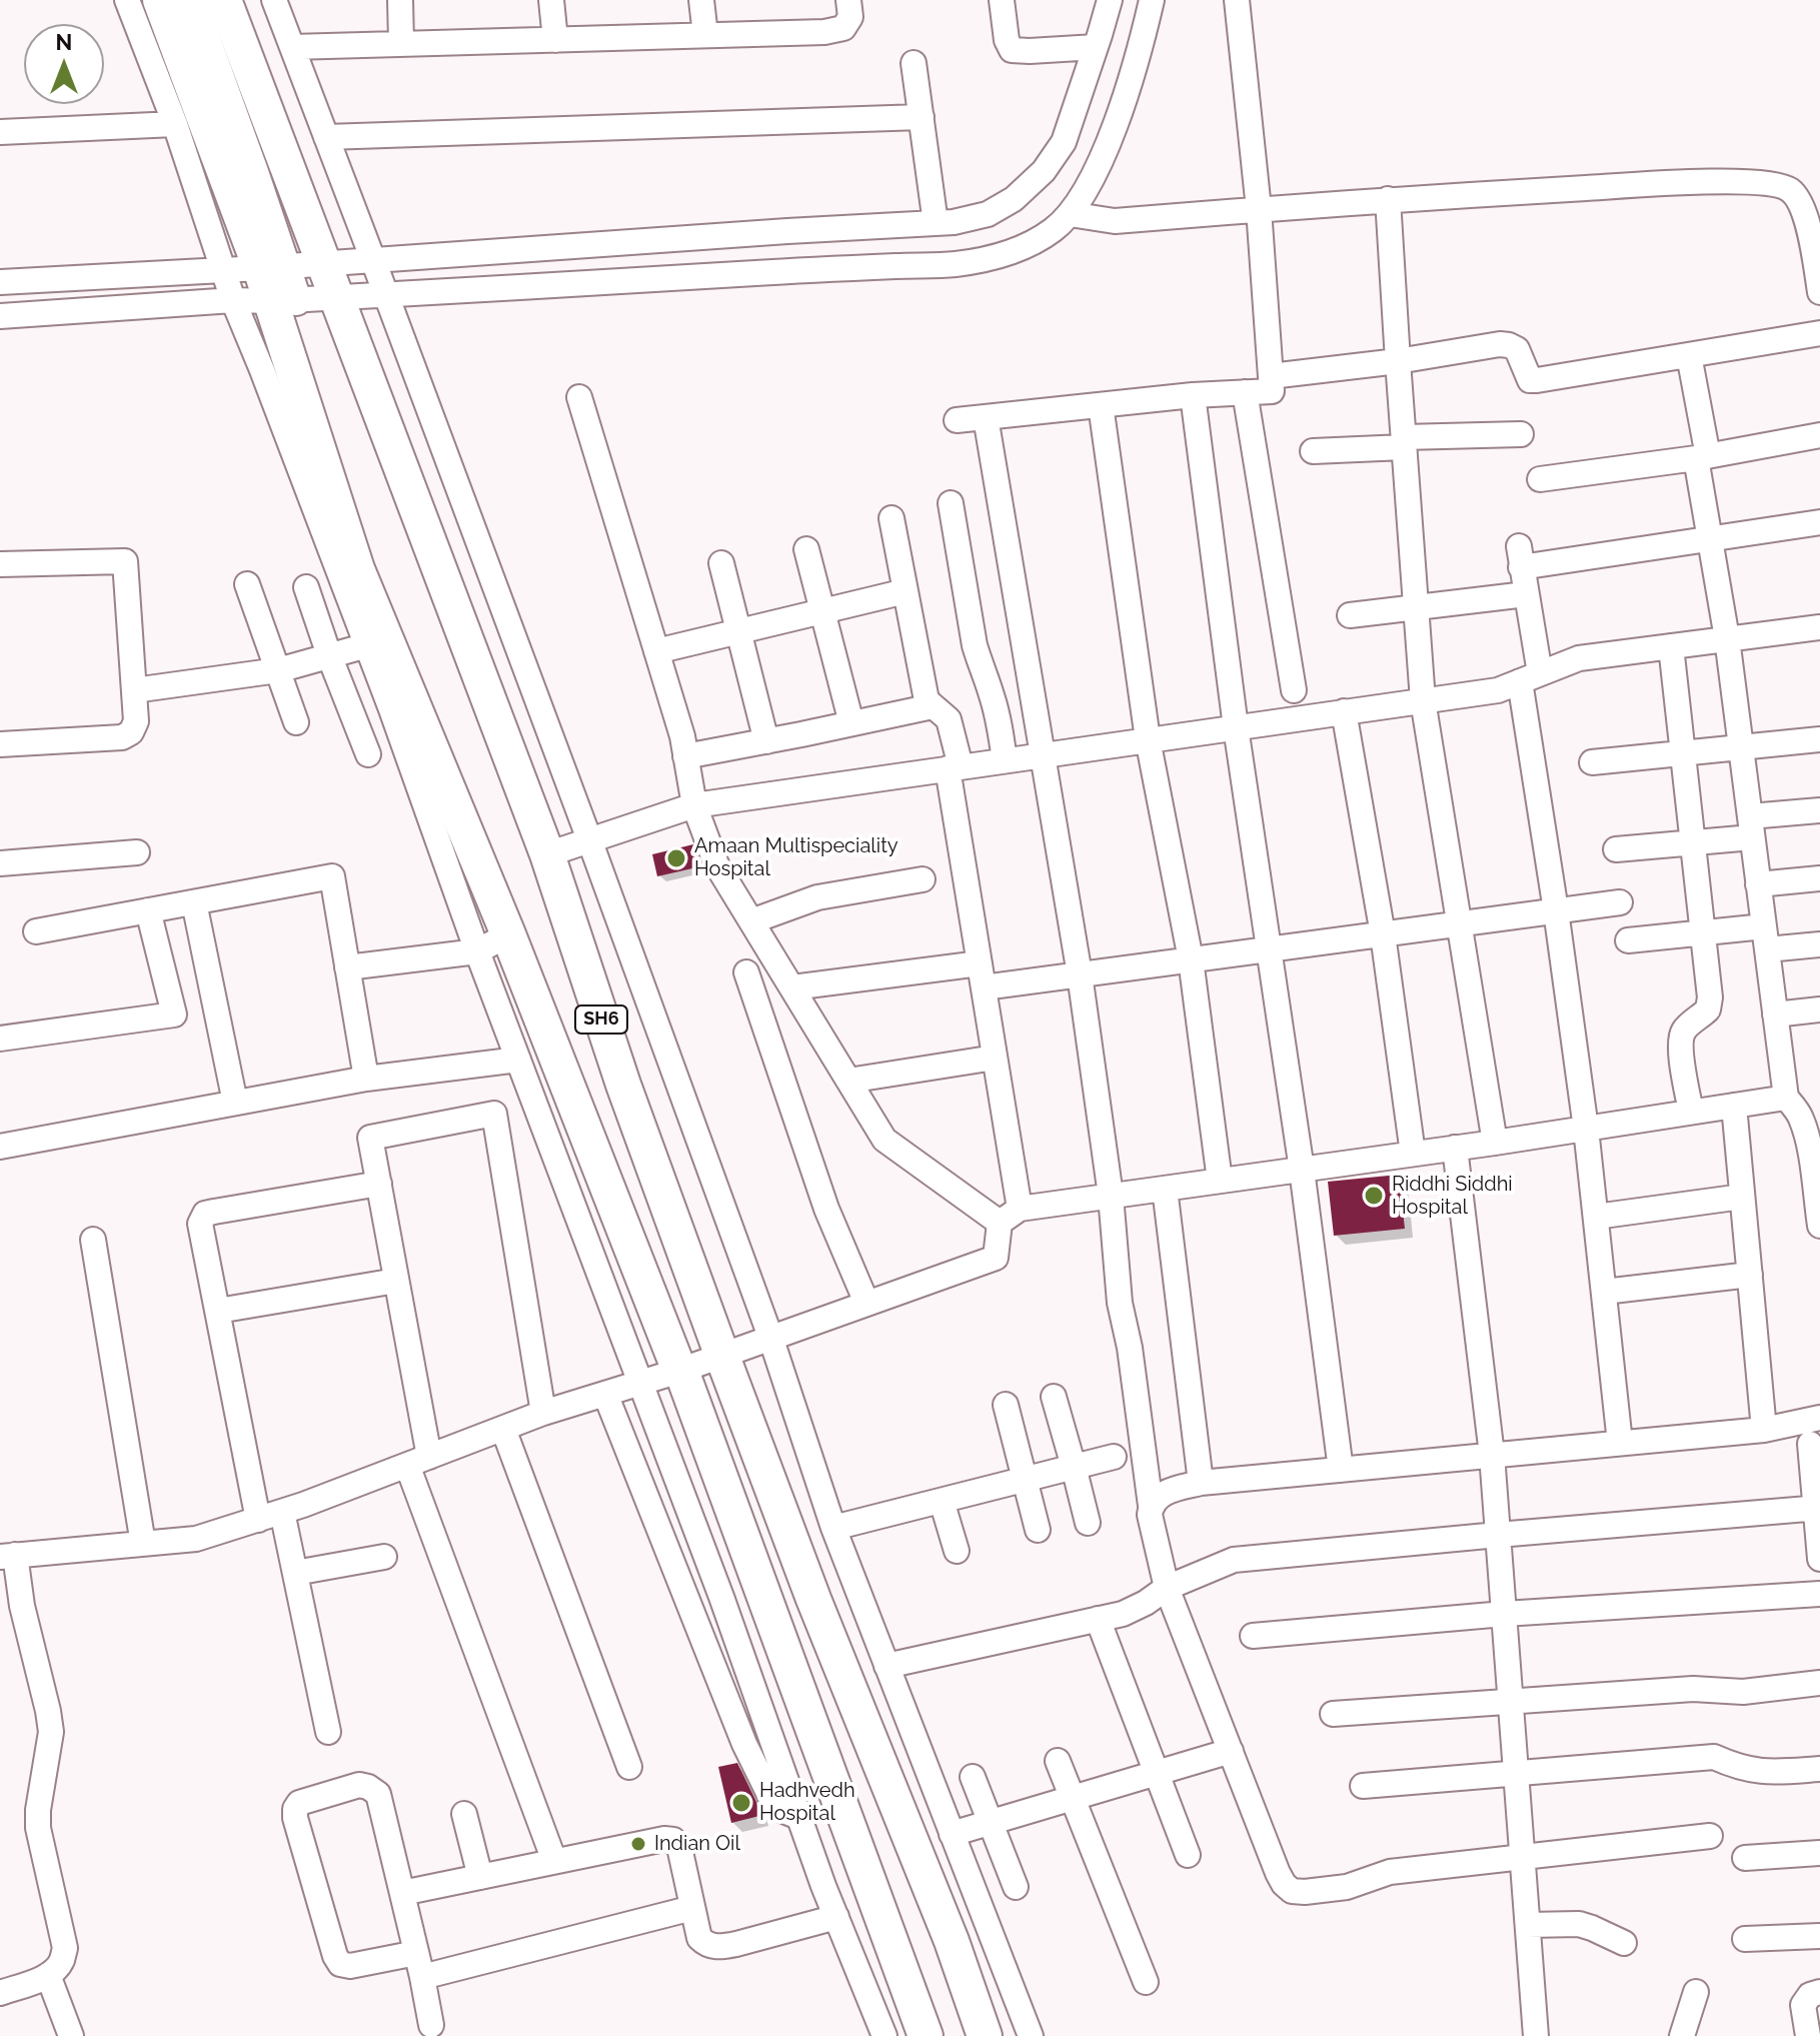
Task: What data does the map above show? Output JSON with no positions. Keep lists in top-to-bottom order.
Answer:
{
  "streets": {
    "highway": ["SH6"]
  },
  "places": [
    "Amaan Multispeciality Hospital",
    "Riddhi Siddhi Hospital",
    "Hadhvedh Hospital",
    "Indian Oil"
  ],
  "north": "top"
}
